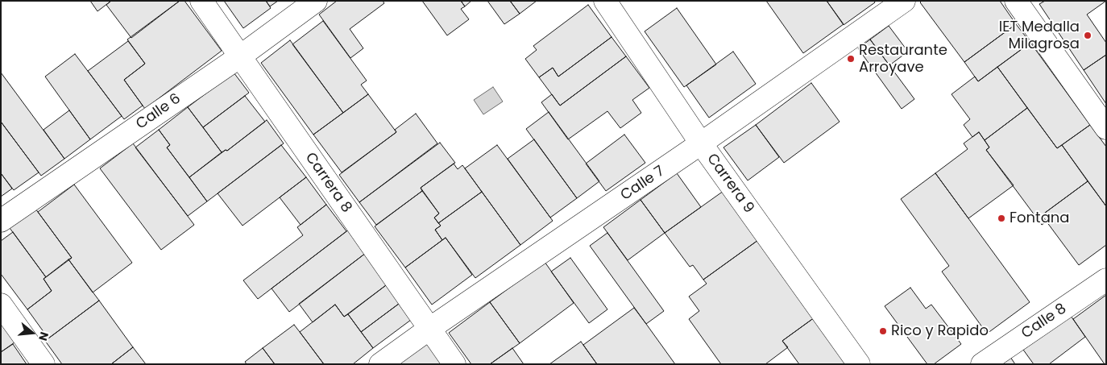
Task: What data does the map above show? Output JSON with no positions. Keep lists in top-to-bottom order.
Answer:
{
  "streets": {
    "street": [
      "Calle 6",
      "Carrera 8",
      "Calle 7",
      "Carrera 9",
      "Calle 8"
    ]
  },
  "crossings": [
    ["Calle 6", "Carrera 8"],
    ["Carrera 8", "Calle 7"],
    ["Calle 7", "Carrera 9"]
  ],
  "places": [
    "IET Medalla Milagrosa",
    "Restaurante Arroyave",
    "Fontana",
    "Rico y Rapido"
  ],
  "north": "right"
}
